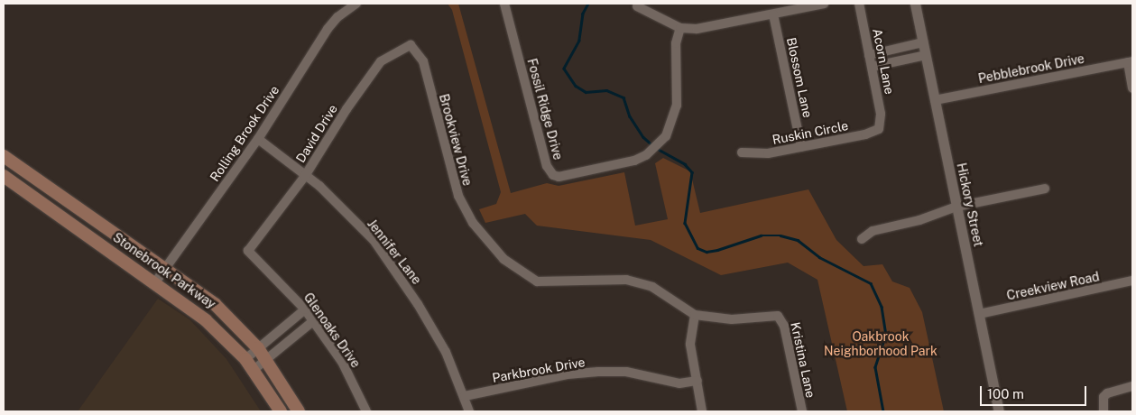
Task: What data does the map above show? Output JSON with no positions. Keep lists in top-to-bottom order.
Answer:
{
  "streets": {
    "main road": ["Stonebrook Parkway"],
    "street": [
      "Acorn Lane",
      "Pebblebrook Drive",
      "Blossom Lane",
      "Fossil Ridge Drive",
      "Ruskin Circle",
      "Rolling Brook Drive",
      "David Drive",
      "Brookview Drive",
      "Hickory Street",
      "Jennifer Lane",
      "Creekview Road",
      "Glenoaks Drive",
      "Kristina Lane",
      "Parkbrook Drive"
    ]
  },
  "crossings": [
    ["Acorn Lane", "Ruskin Circle"],
    ["Pebblebrook Drive", "Hickory Street"],
    ["Blossom Lane", "Ruskin Circle"],
    ["Rolling Brook Drive", "Jennifer Lane"],
    ["Rolling Brook Drive", "Stonebrook Parkway"],
    ["David Drive", "Brookview Drive"],
    ["David Drive", "Jennifer Lane"],
    ["David Drive", "Glenoaks Drive"],
    ["Brookview Drive", "Kristina Lane"],
    ["Hickory Street", "Creekview Road"],
    ["Jennifer Lane", "Parkbrook Drive"]
  ],
  "parks": ["Oakbrook Neighborhood Park"],
  "scale_bar": "100 m"
}
